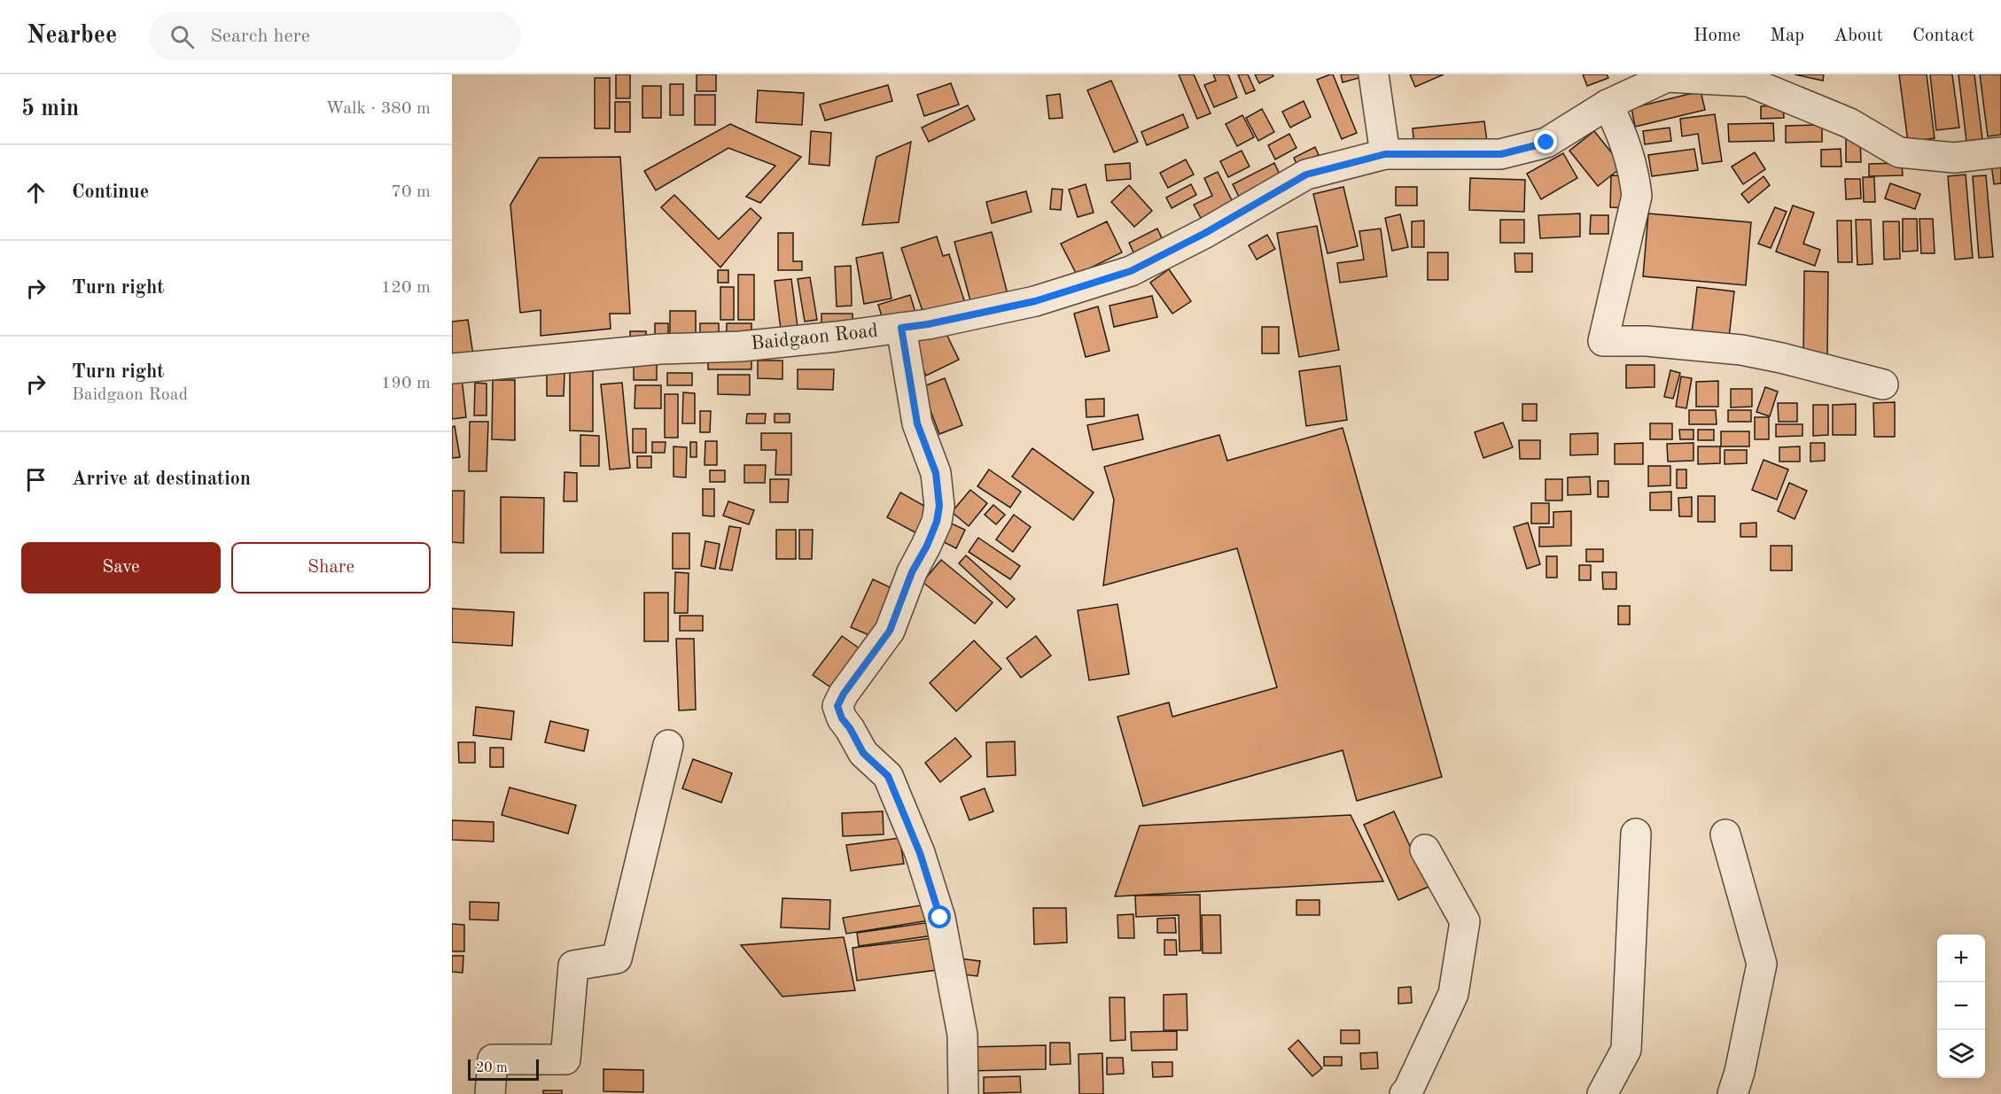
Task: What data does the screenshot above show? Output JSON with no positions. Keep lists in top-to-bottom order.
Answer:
{
  "streets": {
    "street": ["Baidgaon Road"]
  },
  "scale_bar": "20 m",
  "page": {
    "header": "Nearbee",
    "search": "Search here",
    "nav": [
      "Home",
      "Map",
      "About",
      "Contact"
    ],
    "heading": ["5 min", "Walk · 380 m"],
    "list": [
      ["Continue", "70 m"],
      ["Turn right", "120 m"],
      ["Turn right", "Baidgaon Road", "190 m"],
      "Arrive at destination"
    ],
    "buttons": ["Save", "Share"],
    "map_buttons": ["+", "−"],
    "scale": "20 m"
  }
}
